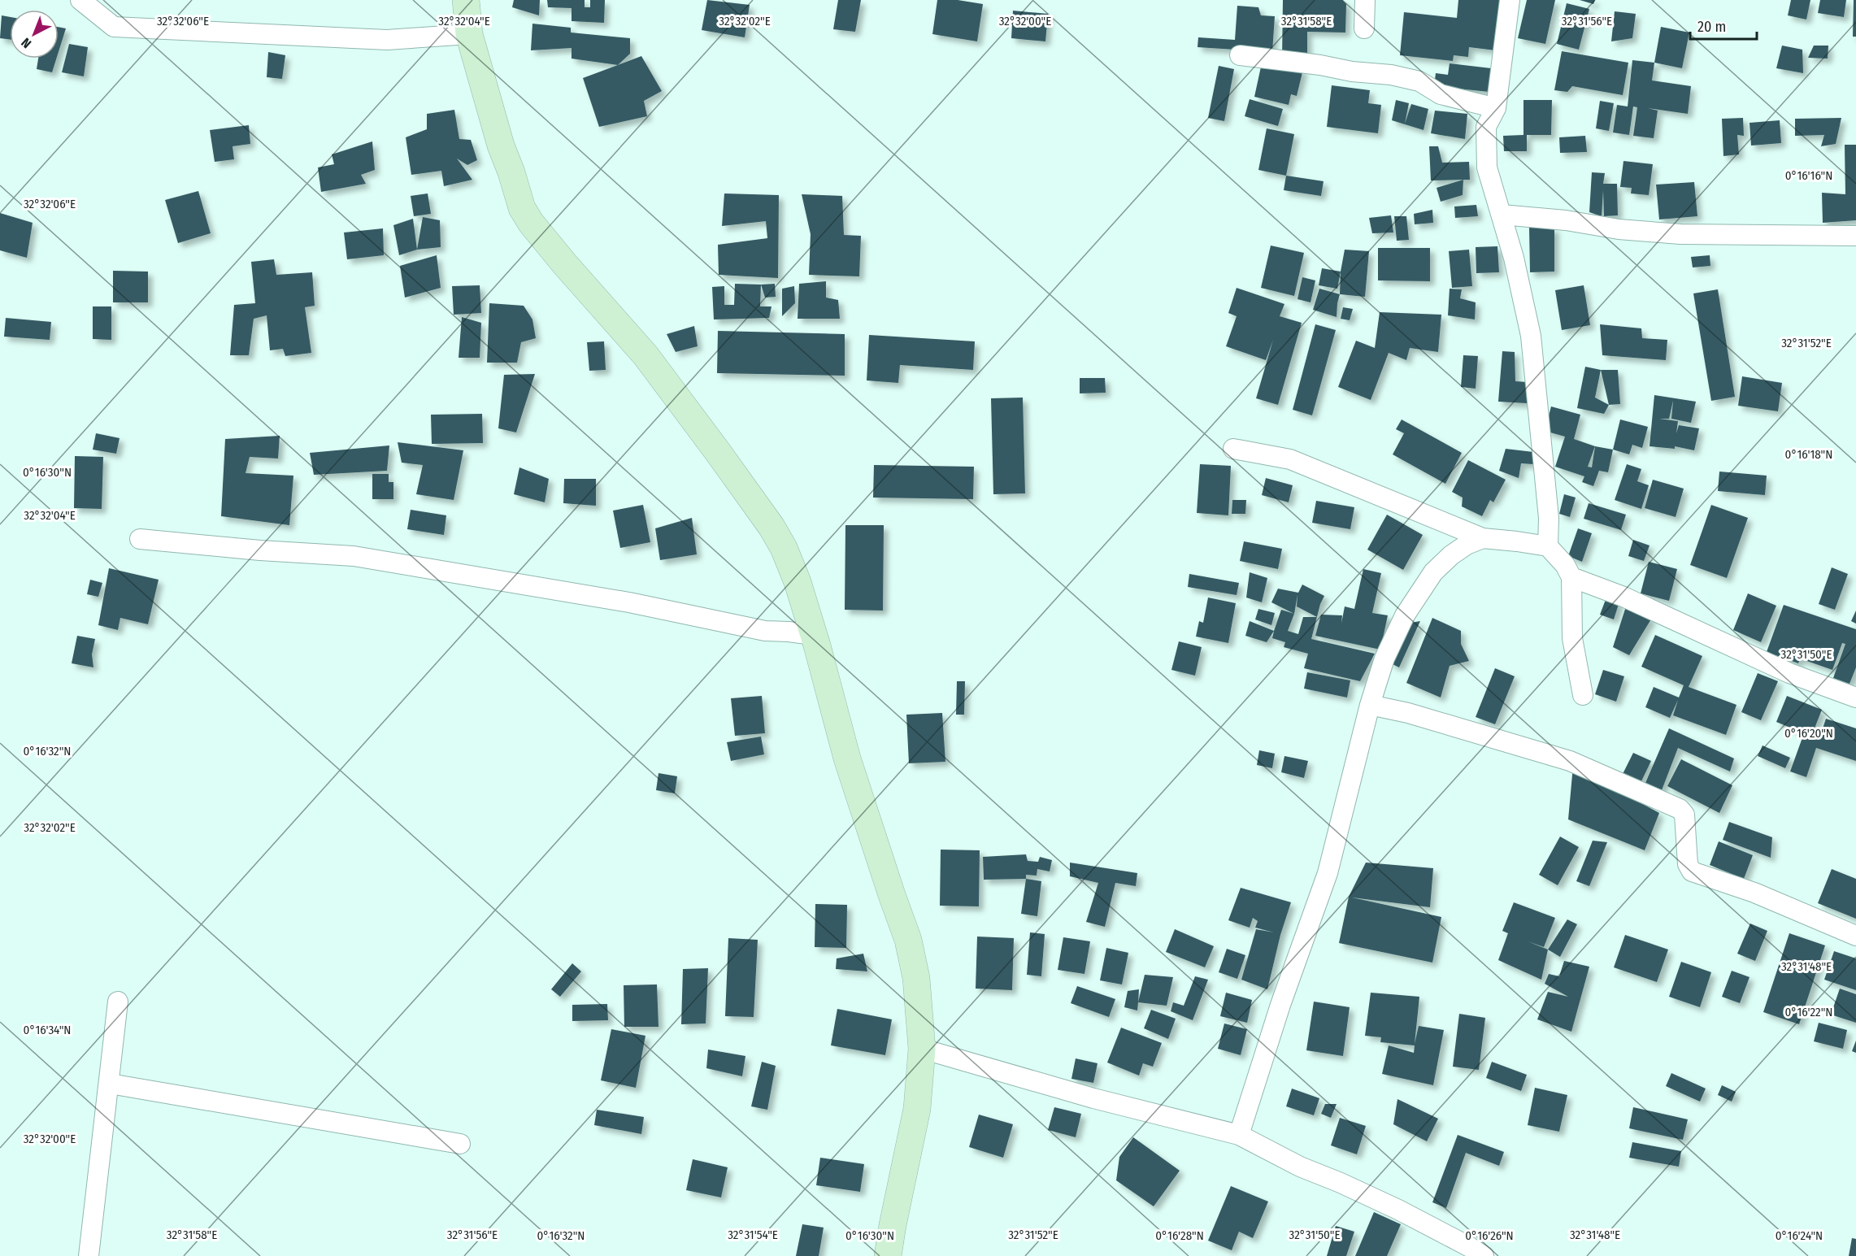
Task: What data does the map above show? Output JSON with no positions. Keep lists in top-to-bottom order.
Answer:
{
  "scale_bar": "20 m",
  "north": "bottom left",
  "coordinates": [
    "32°32'06\"E",
    "32°32'04\"E",
    "32°32'02\"E",
    "32°32'00\"E",
    "32°31'56\"E",
    "32°31'58\"E",
    "0°16'16\"N",
    "32°31'52\"E",
    "0°16'18\"N",
    "0°16'30\"N",
    "32°31'50\"E",
    "0°16'20\"N",
    "0°16'32\"N",
    "32°31'48\"E",
    "0°16'22\"N",
    "0°16'34\"N",
    "32°31'54\"E",
    "0°16'28\"N",
    "0°16'26\"N",
    "0°16'24\"N"
  ]
}
